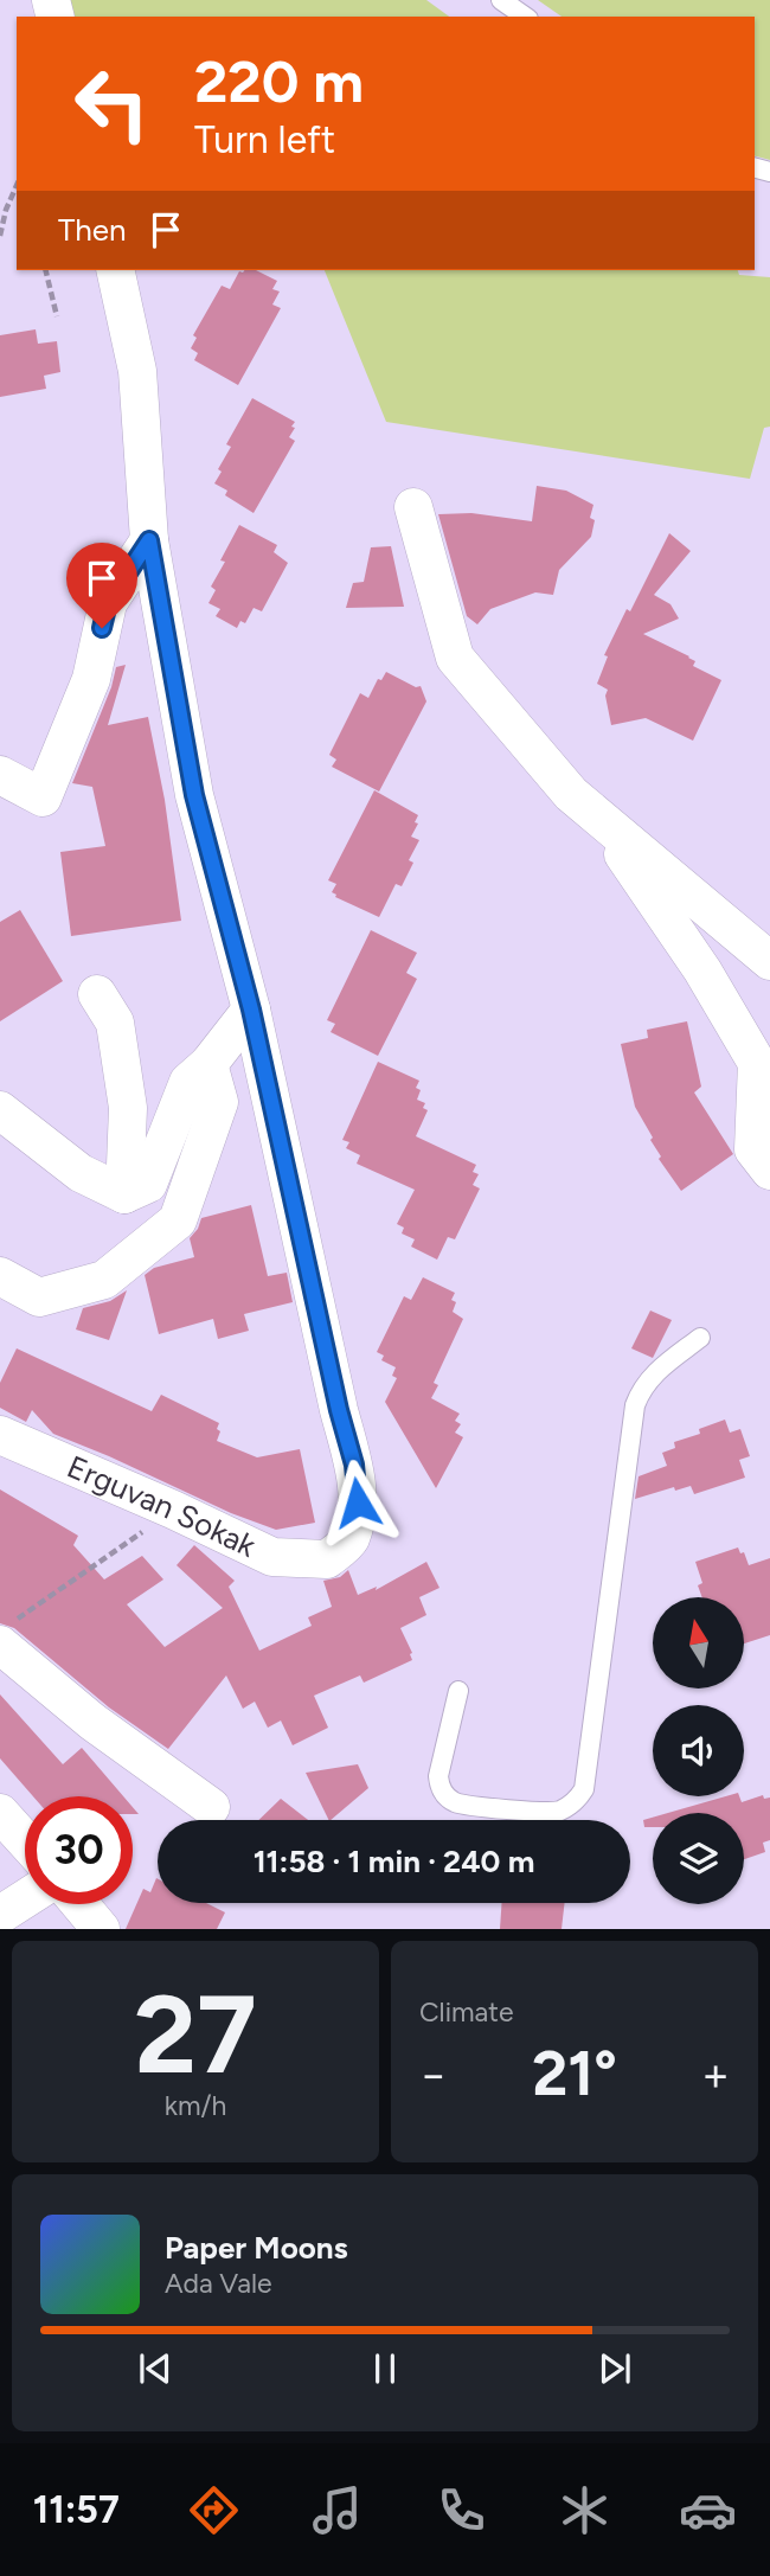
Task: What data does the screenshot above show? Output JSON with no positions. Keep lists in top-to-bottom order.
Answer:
{
  "streets": {
    "street": ["Erguvan Sokak"]
  },
  "north": "top",
  "page": {
    "turn": ["220 m", "Turn left"],
    "then": "Then",
    "limit": "30",
    "trip": "11:58 · 1 min · 240 m",
    "tile": [
      ["27", "km/h"],
      "Climate"
    ],
    "heat": ["−", "21°", "+"],
    "song": ["Paper Moons", "Ada Vale"],
    "tabs": "11:57"
  }
}
